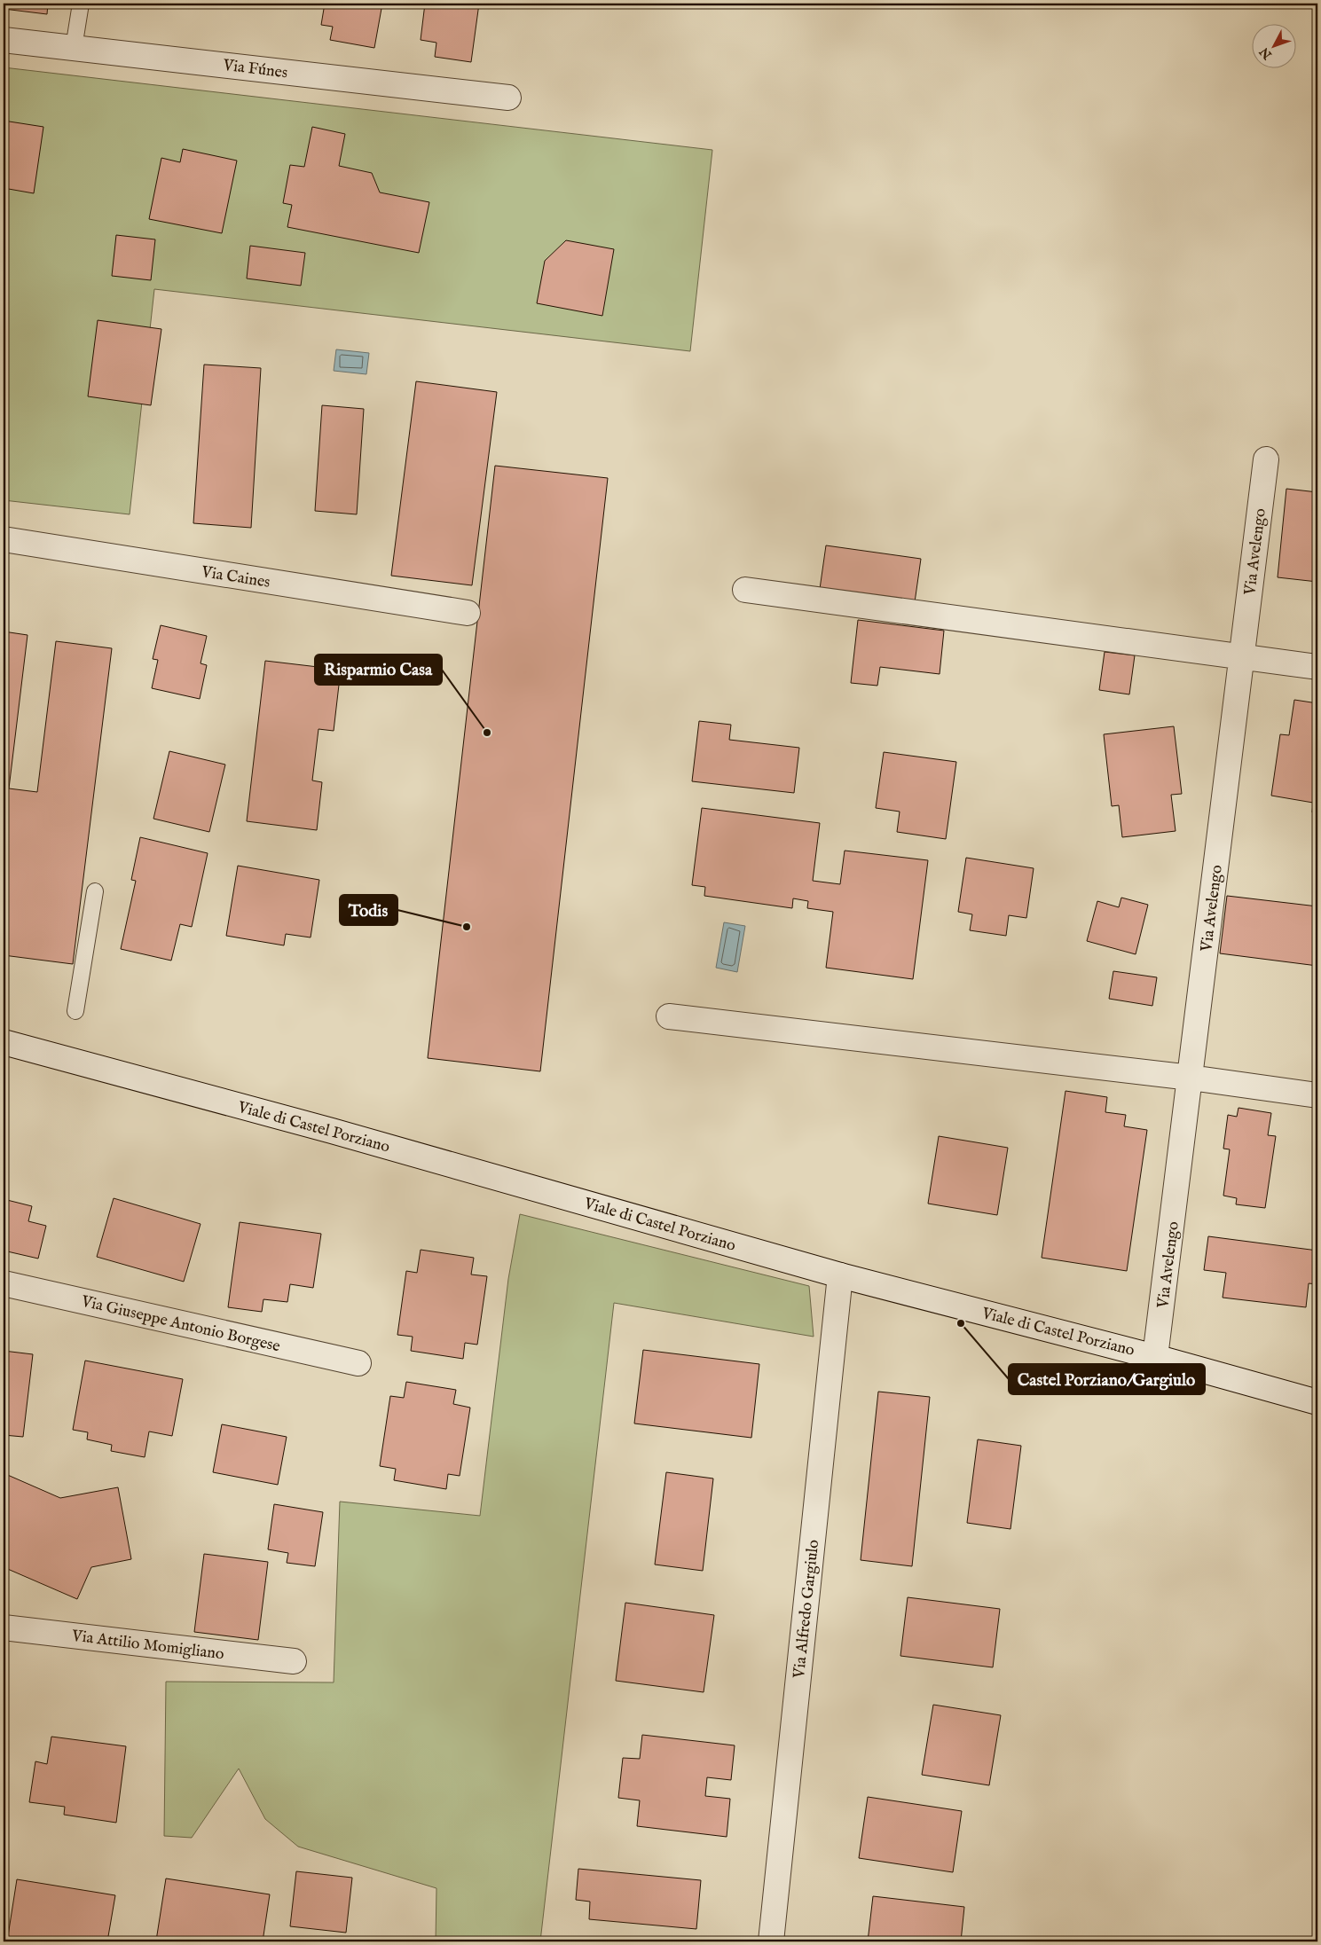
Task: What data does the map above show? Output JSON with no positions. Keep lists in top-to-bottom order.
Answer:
{
  "streets": {
    "street": [
      "Via Fúnes",
      "Via Avelengo",
      "Via Caines",
      "Viale di Castel Porziano",
      "Via Giuseppe Antonio Borgese",
      "Via Alfredo Gargiulo",
      "Via Attilio Momigliano"
    ]
  },
  "crossings": [
    ["Via Avelengo", "Viale di Castel Porziano"],
    ["Viale di Castel Porziano", "Via Alfredo Gargiulo"]
  ],
  "places": ["Risparmio Casa", "Todis", "Castel Porziano/Gargiulo"],
  "north": "bottom left"
}
